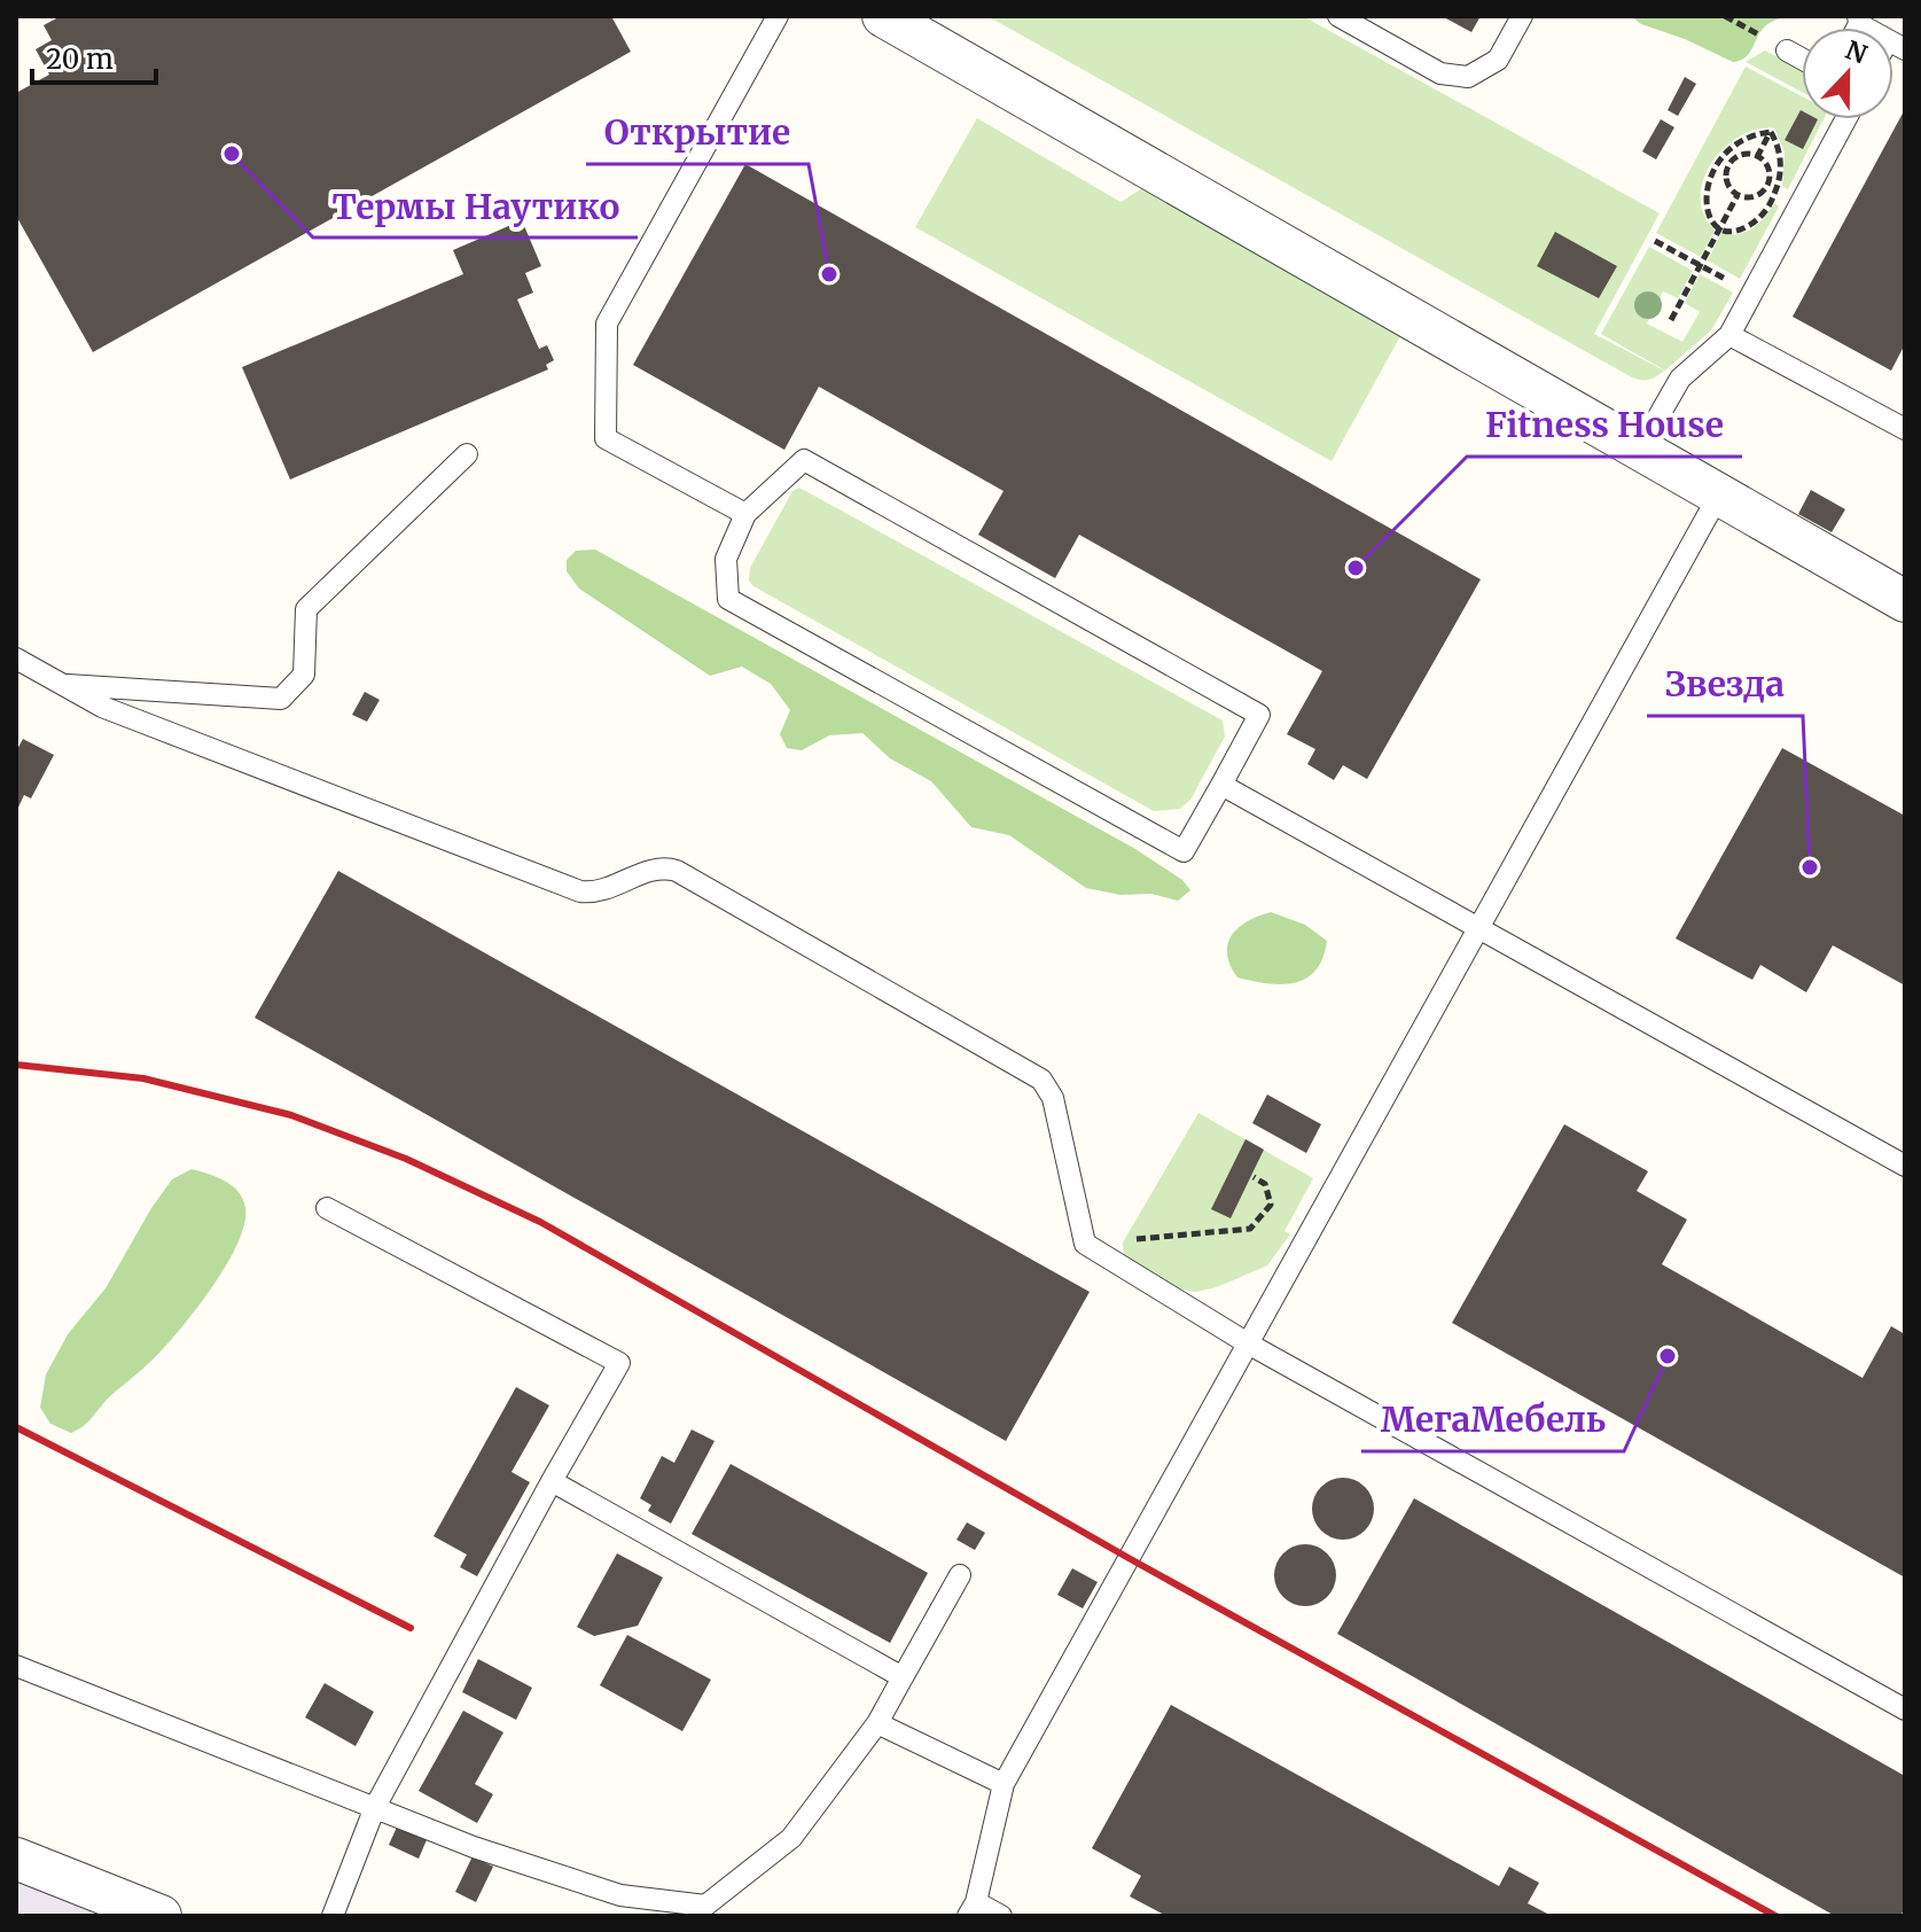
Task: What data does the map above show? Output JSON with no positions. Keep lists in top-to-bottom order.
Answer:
{
  "places": [
    "Термы Наутико",
    "Открытие",
    "Fitness House",
    "Звезда",
    "МегаМебель"
  ],
  "scale_bar": "20 m",
  "north": "top"
}
